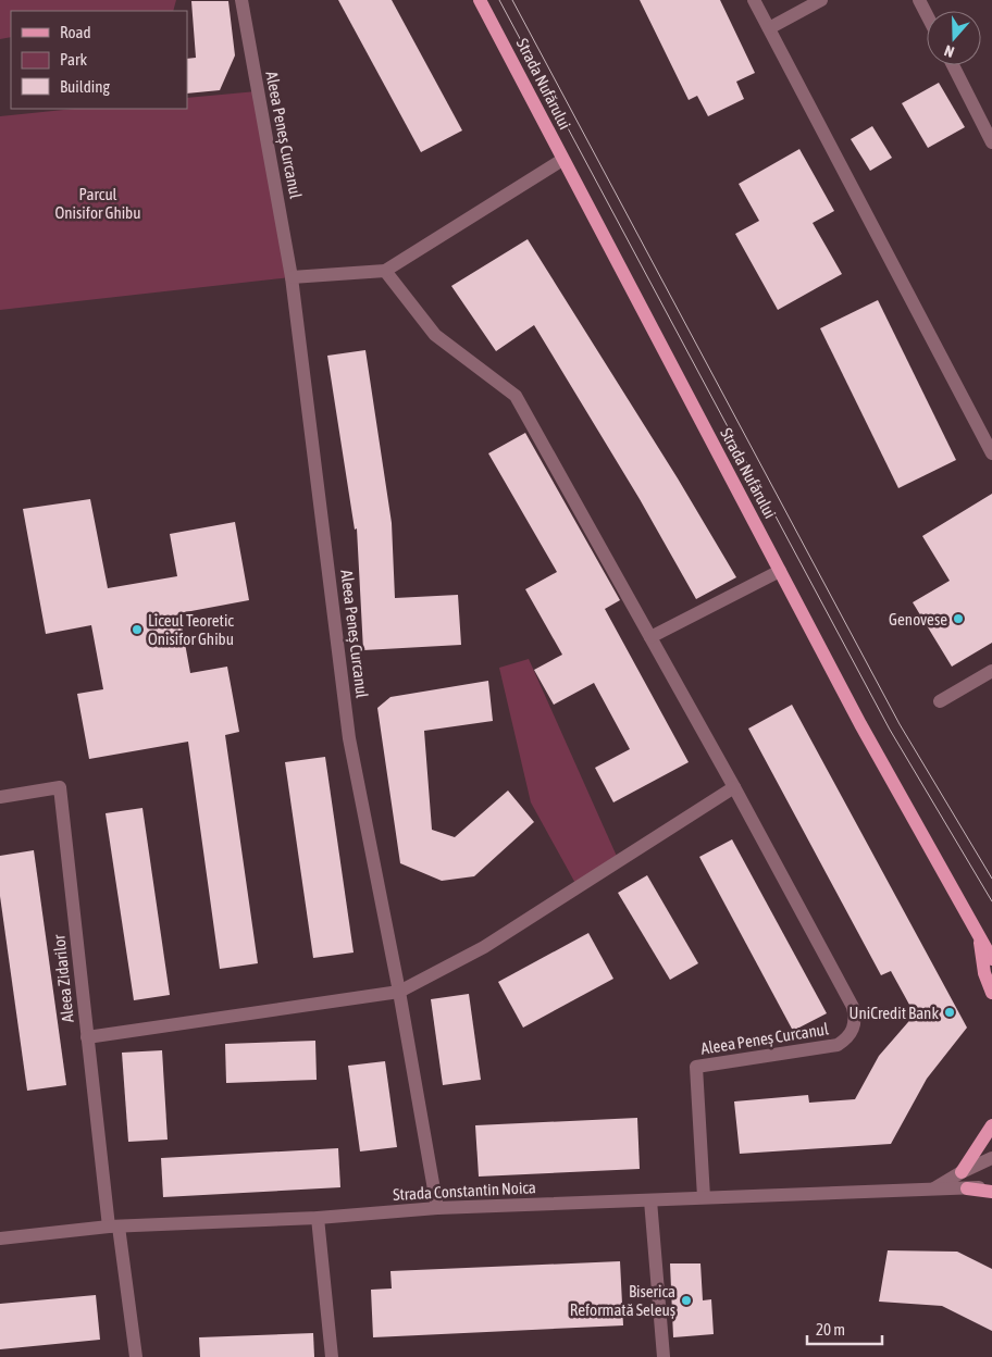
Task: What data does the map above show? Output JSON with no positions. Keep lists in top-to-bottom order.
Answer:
{
  "streets": {
    "main road": ["Strada Nufărului"],
    "street": ["Aleea Peneș Curcanul", "Aleea Zidarilor", "Strada Constantin Noica"]
  },
  "crossings": [
    ["Aleea Peneș Curcanul", "Strada Constantin Noica"],
    ["Aleea Zidarilor", "Strada Constantin Noica"]
  ],
  "parks": ["Parcul Onisifor Ghibu"],
  "places": [
    "Genovese",
    "Liceul Teoretic Onisifor Ghibu",
    "UniCredit Bank",
    "Biserica Reformată Seleuș"
  ],
  "legend": ["Road", "Park", "Building"],
  "scale_bar": "20 m",
  "north": "bottom"
}
